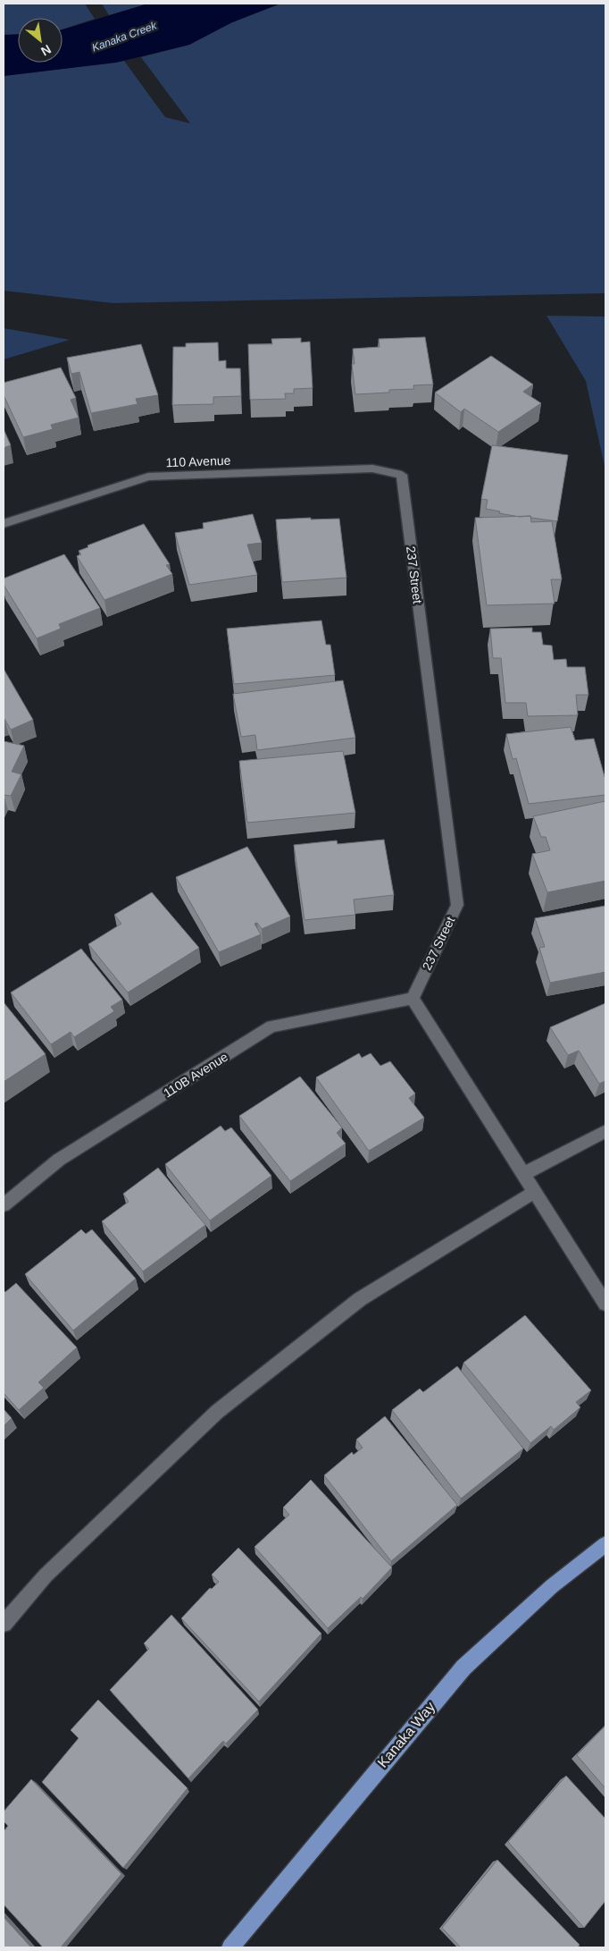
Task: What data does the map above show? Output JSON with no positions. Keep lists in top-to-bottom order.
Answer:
{
  "streets": {
    "main road": ["Kanaka Way"],
    "street": ["110 Avenue", "237 Street", "110B Avenue"]
  },
  "crossings": [
    ["110 Avenue", "237 Street"],
    ["237 Street", "110B Avenue"]
  ],
  "water": ["Kanaka Creek"],
  "north": "bottom right"
}
